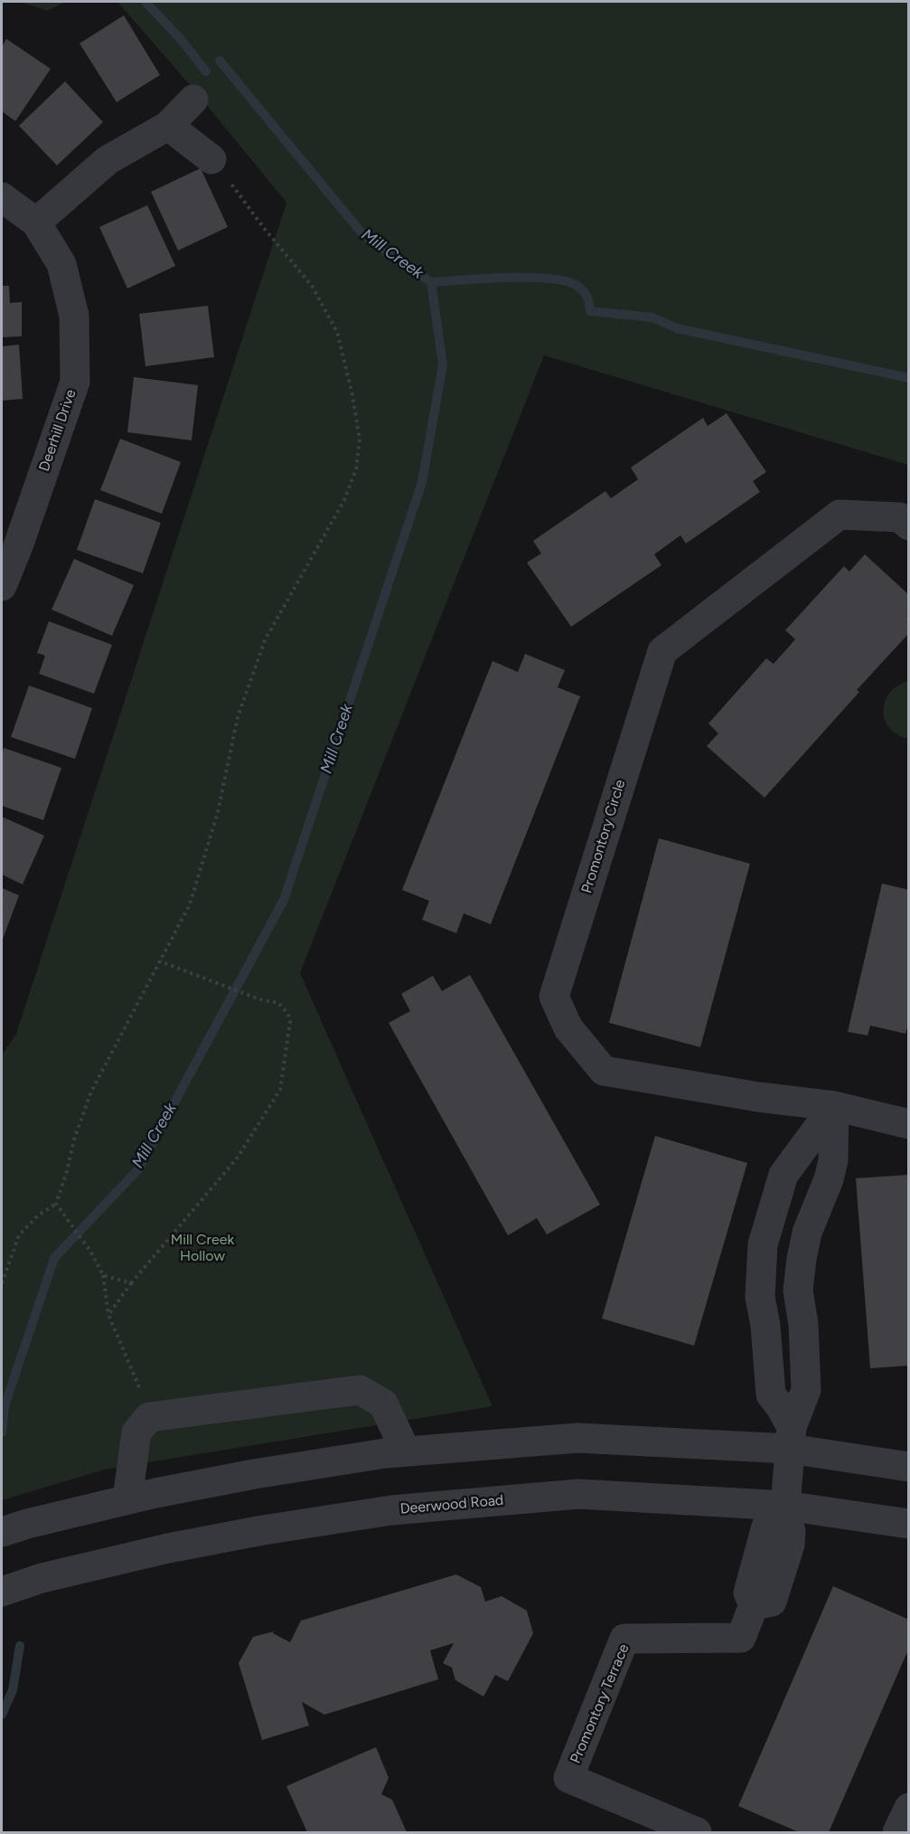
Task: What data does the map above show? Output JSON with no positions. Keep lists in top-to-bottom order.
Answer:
{
  "streets": {
    "street": [
      "Deerhill Drive",
      "Promontory Circle",
      "Deerwood Road",
      "Promontory Terrace"
    ]
  },
  "crossings": [
    ["Deerwood Road", "Promontory Terrace"]
  ],
  "water": ["Mill Creek"],
  "parks": ["Mill Creek Hollow"]
}
